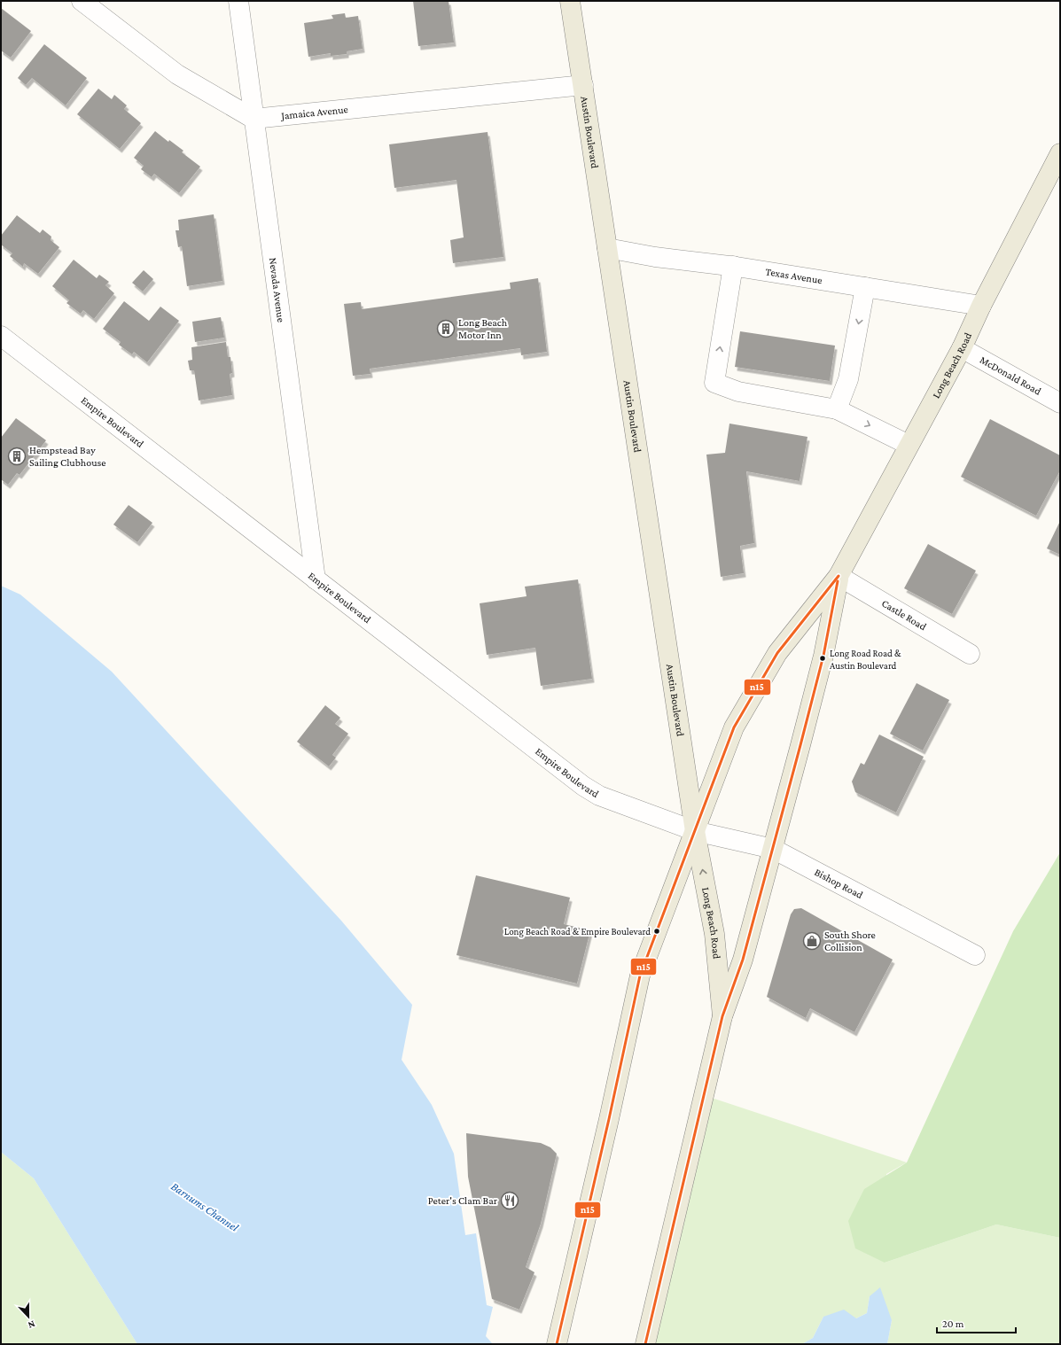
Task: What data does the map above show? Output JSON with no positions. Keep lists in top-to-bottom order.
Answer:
{
  "streets": {
    "main road": ["Austin Boulevard", "Long Beach Road"],
    "street": [
      "Jamaica Avenue",
      "Texas Avenue",
      "Nevada Avenue",
      "McDonald Road",
      "Empire Boulevard",
      "Castle Road",
      "Bishop Road"
    ]
  },
  "crossings": [
    ["Jamaica Avenue", "Austin Boulevard"],
    ["Jamaica Avenue", "Nevada Avenue"],
    ["Austin Boulevard", "Texas Avenue"],
    ["Austin Boulevard", "Long Beach Road"],
    ["Austin Boulevard", "Empire Boulevard"],
    ["Austin Boulevard", "Bishop Road"],
    ["Texas Avenue", "Long Beach Road"],
    ["Nevada Avenue", "Empire Boulevard"],
    ["Long Beach Road", "McDonald Road"],
    ["Long Beach Road", "Empire Boulevard"],
    ["Long Beach Road", "Castle Road"],
    ["Long Beach Road", "Bishop Road"],
    ["Empire Boulevard", "Bishop Road"]
  ],
  "water": ["Barnums Channel"],
  "places": {
    "building": ["Long Beach Motor Inn", "Hempstead Bay Sailing Clubhouse"],
    "other": ["Long Road Road & Austin Boulevard", "Long Beach Road & Empire Boulevard"],
    "shop": ["South Shore Collision"],
    "restaurant": ["Peter's Clam Bar"]
  },
  "lines": ["transit line n15"],
  "scale_bar": "20 m",
  "north": "bottom"
}
